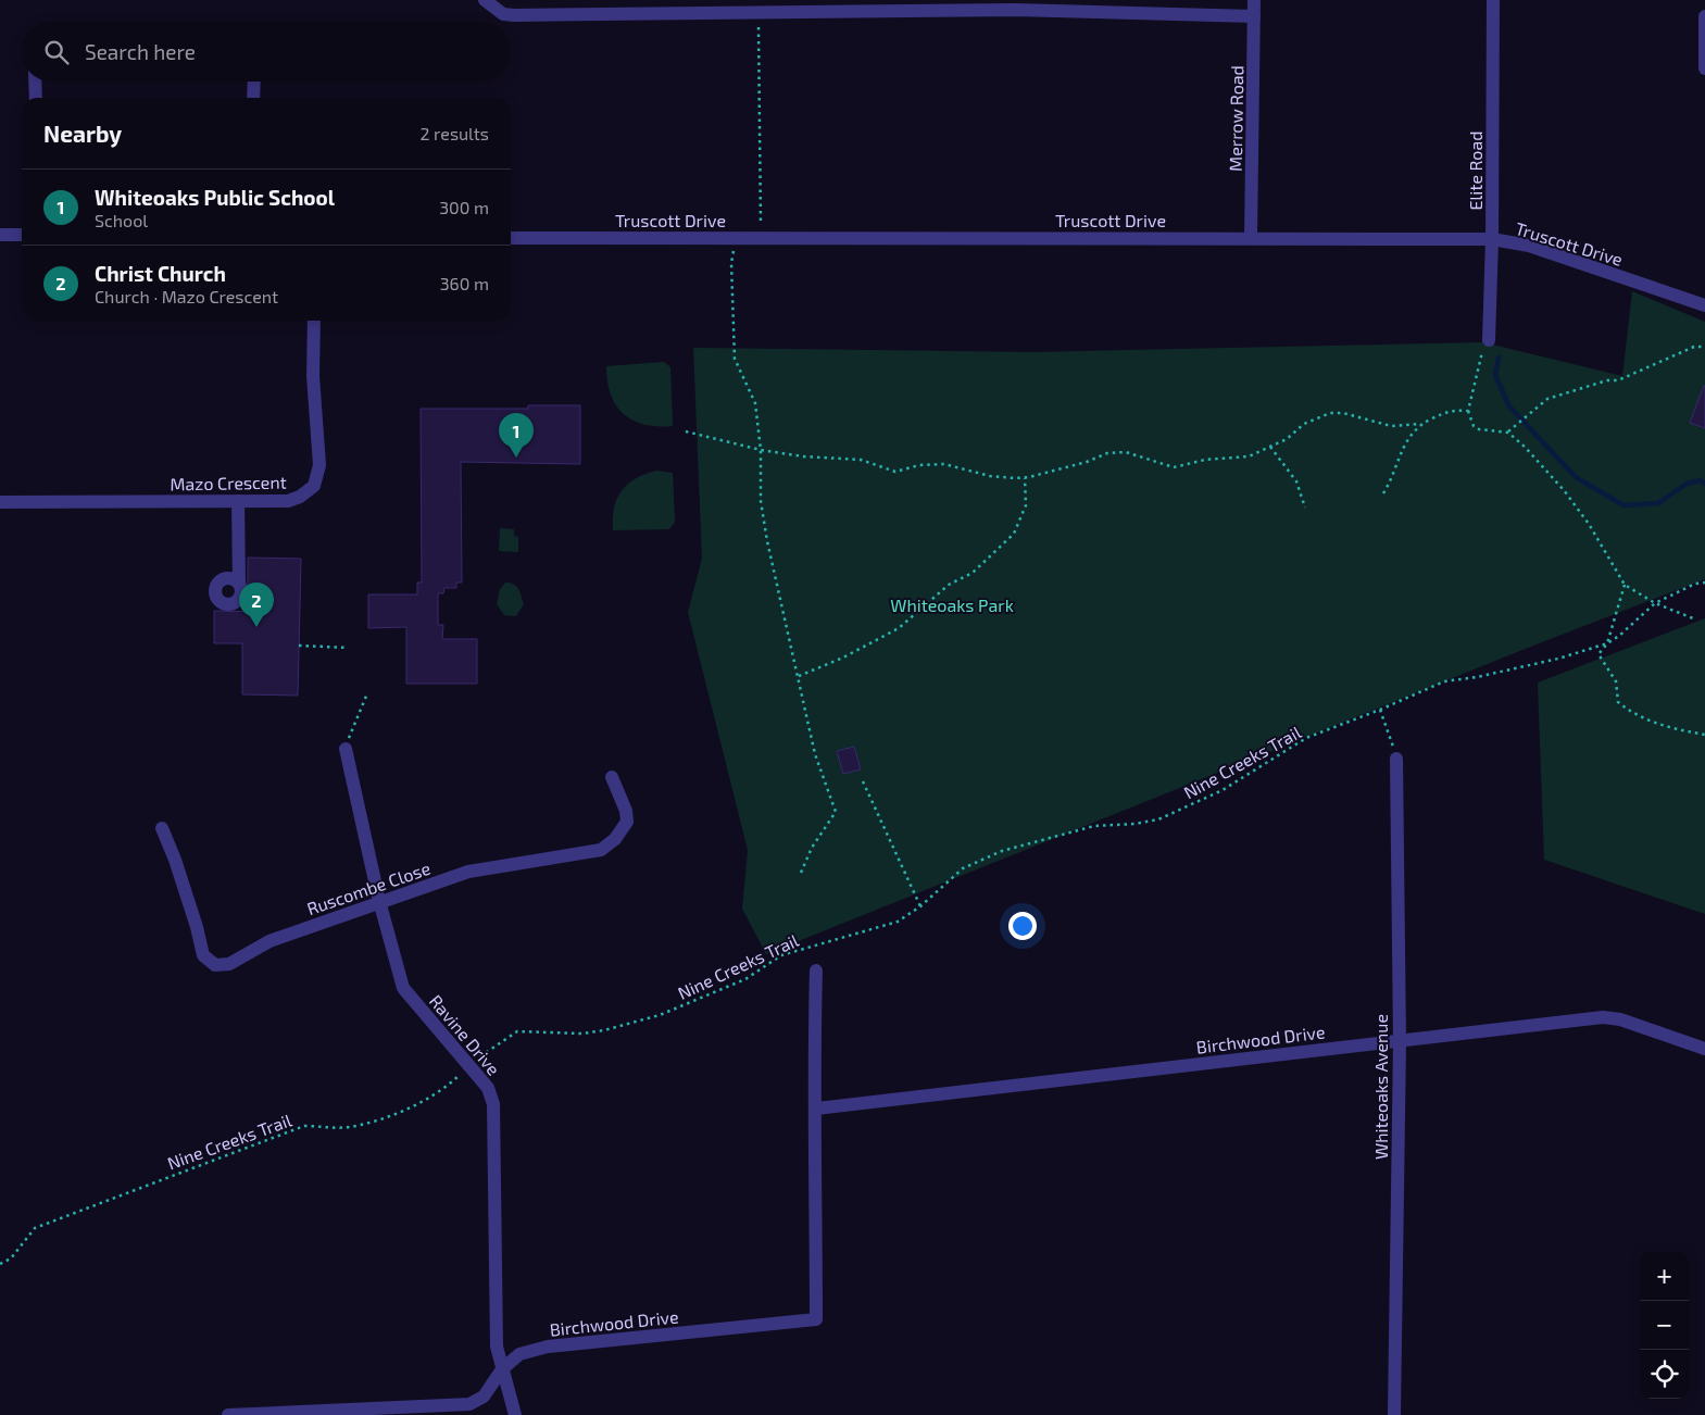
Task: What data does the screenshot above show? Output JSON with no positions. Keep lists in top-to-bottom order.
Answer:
{
  "streets": {
    "street": [
      "Merrow Road",
      "Elite Road",
      "Truscott Drive",
      "Mazo Crescent",
      "Ruscombe Close",
      "Ravine Drive",
      "Birchwood Drive",
      "Whiteoaks Avenue"
    ],
    "path": ["Nine Creeks Trail"]
  },
  "crossings": [
    ["Merrow Road", "Truscott Drive"],
    ["Elite Road", "Truscott Drive"],
    ["Nine Creeks Trail", "Ravine Drive"],
    ["Ruscombe Close", "Ravine Drive"],
    ["Ravine Drive", "Birchwood Drive"],
    ["Birchwood Drive", "Whiteoaks Avenue"]
  ],
  "parks": ["Whiteoaks Park"],
  "page": {
    "search": "Search here",
    "heading": ["Nearby", "2 results"],
    "list": [
      {
        "mark": "1",
        "name": "Whiteoaks Public School",
        "note": "School",
        "value": "300 m"
      },
      {
        "mark": "2",
        "name": "Christ Church",
        "note": "Church · Mazo Crescent",
        "value": "360 m"
      }
    ],
    "pins": ["1", "2"],
    "map_buttons": ["+", "−"]
  }
}
